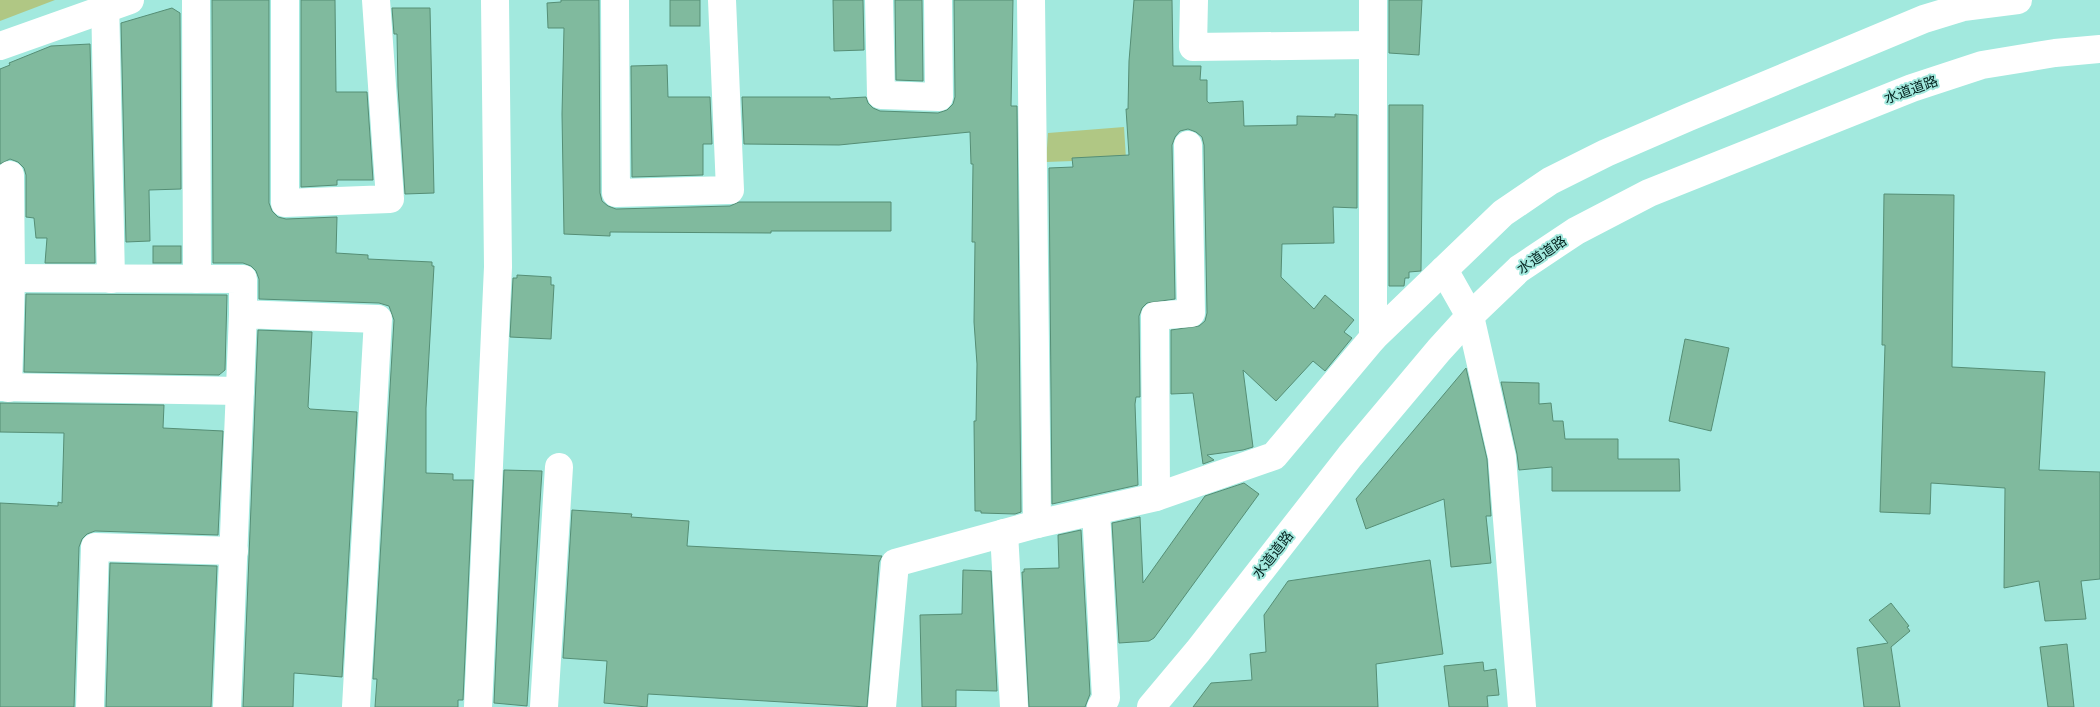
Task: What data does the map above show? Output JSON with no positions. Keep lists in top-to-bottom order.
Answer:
{
  "streets": {
    "street": ["水道道路"]
  }
}
